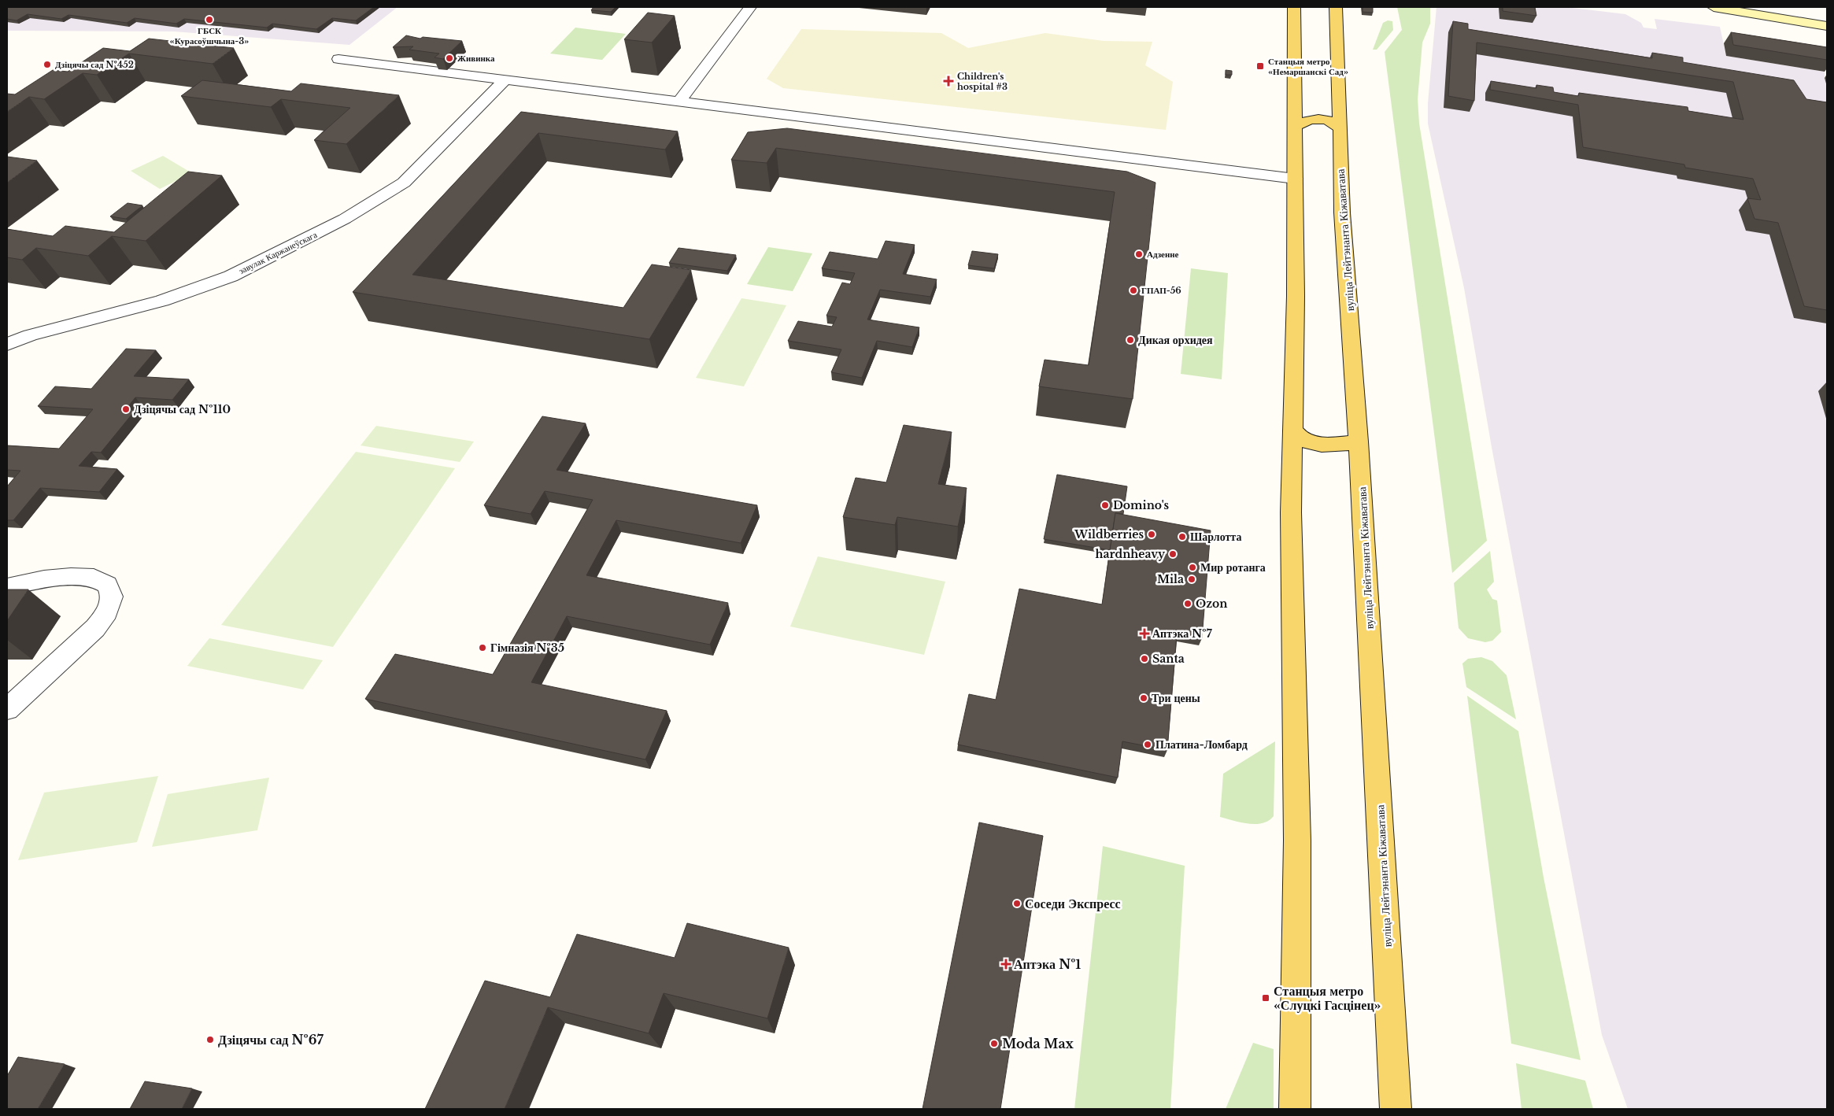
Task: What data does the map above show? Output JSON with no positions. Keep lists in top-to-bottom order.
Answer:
{
  "streets": {
    "main road": ["вуліца Лейтэнанта Кіжаватава"],
    "street": ["завулак Каржанеўскага"]
  },
  "places": {
    "other": [
      "ГБСК «Курасоўшчына-3»",
      "Живинка",
      "Дзіцячы сад №452",
      "Адзенне",
      "ГПАП-56",
      "Дикая орхидея",
      "Дзіцячы сад №110",
      "Domino's",
      "Wildberries",
      "Шарлотта",
      "hardnheavy",
      "Мир ротанга",
      "Mila",
      "Ozon",
      "Гімназія №35",
      "Santa",
      "Три цены",
      "Платина-Ломбард",
      "Соседи Экспресс",
      "Дзіцячы сад №67",
      "Moda Max"
    ],
    "transit": ["Станцыя метро «Немаршанскі Сад»", "Станцыя метро «Слуцкі Гасцінец»"],
    "health": ["Children's hospital #3", "Аптэка №7", "Аптэка №1"]
  }
}
